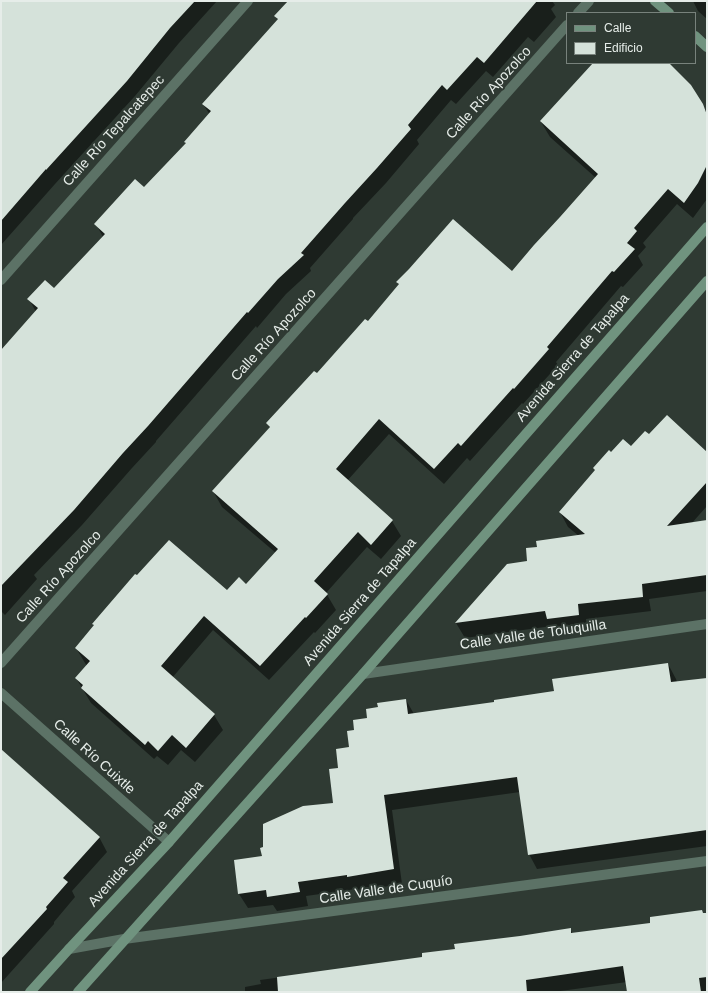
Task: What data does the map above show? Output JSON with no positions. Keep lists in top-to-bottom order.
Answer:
{
  "streets": {
    "street": [
      "Calle Río Apozolco",
      "Calle Río Tepalcatepec",
      "Avenida Sierra de Tapalpa",
      "Calle Valle de Toluquilla",
      "Calle Río Cuixtle",
      "Calle Valle de Cuquío"
    ]
  },
  "crossings": [
    ["Avenida Sierra de Tapalpa", "Calle Río Cuixtle"],
    ["Avenida Sierra de Tapalpa", "Calle Valle de Cuquío"]
  ],
  "legend": ["Calle", "Edificio"]
}
